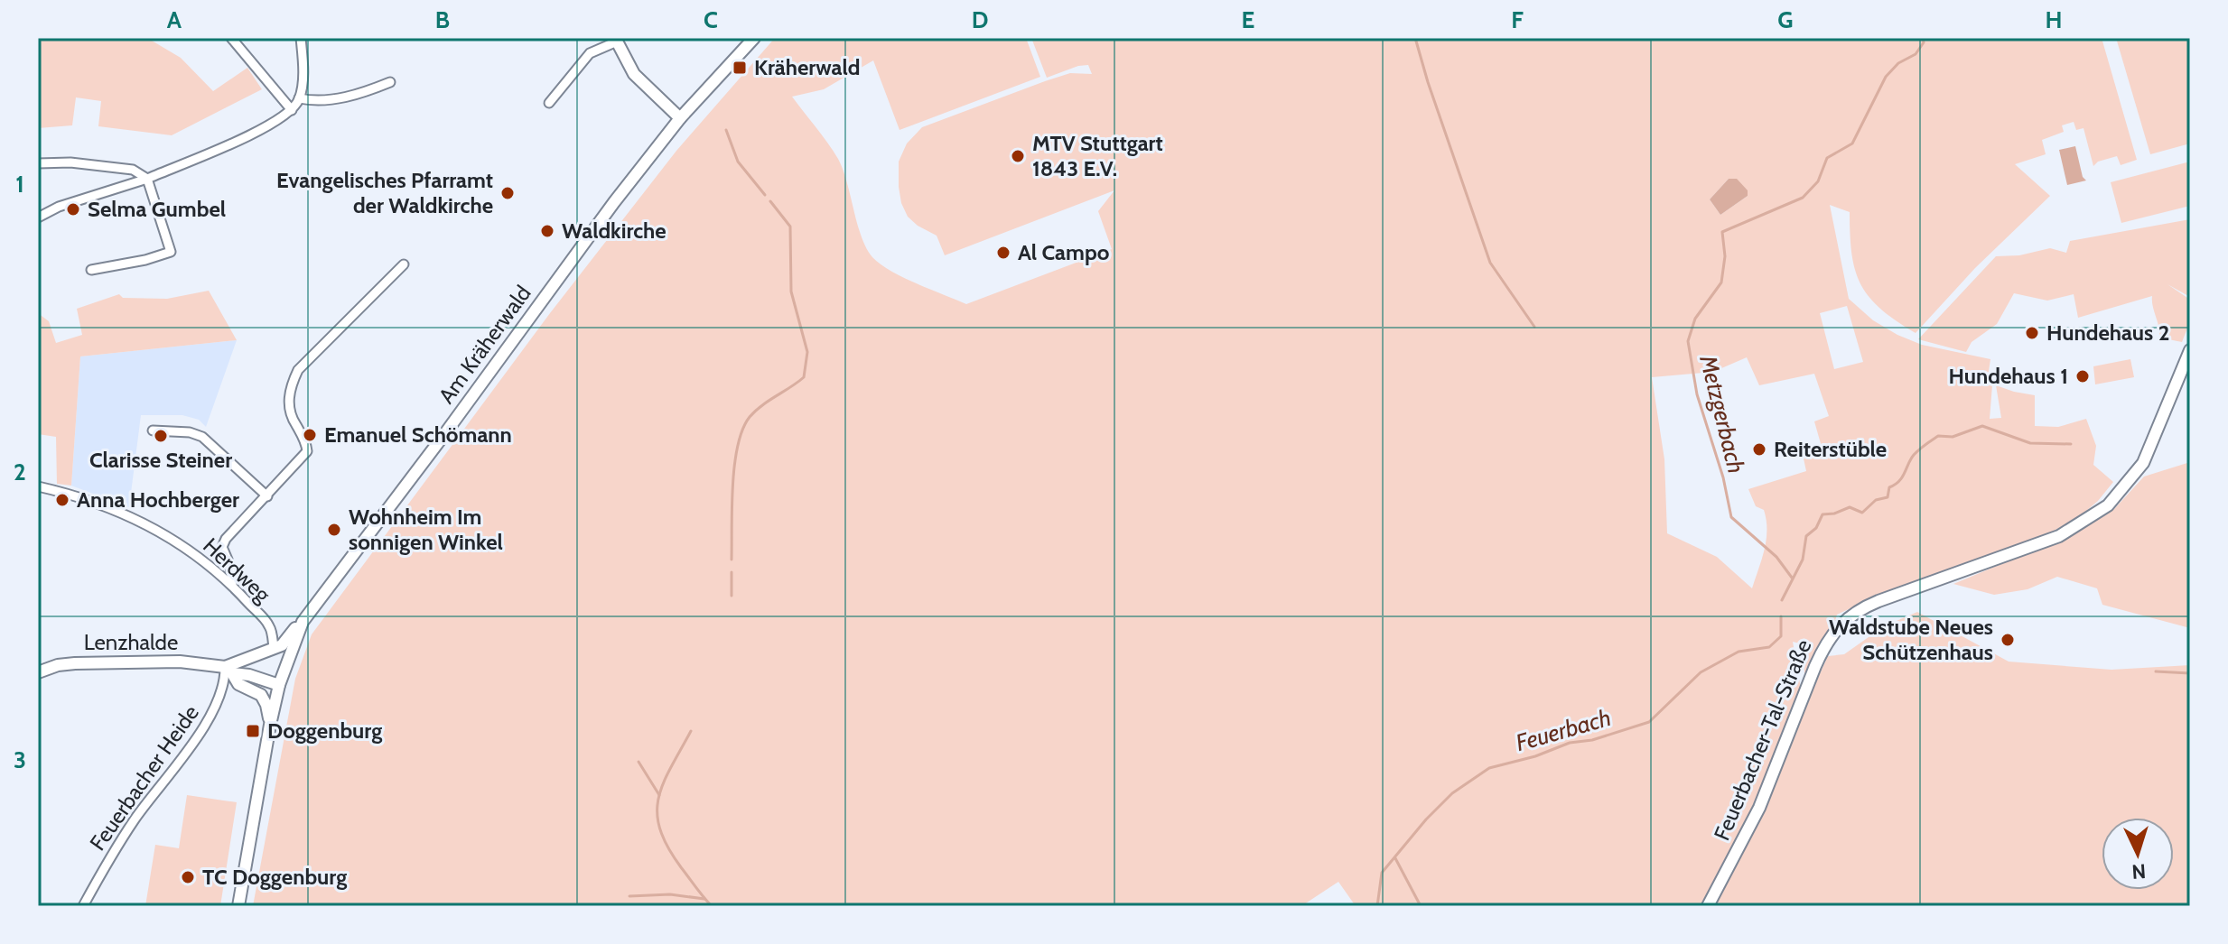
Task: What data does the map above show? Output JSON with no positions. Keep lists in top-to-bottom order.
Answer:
{
  "streets": {
    "main road": ["Am Kräherwald", "Lenzhalde", "Feuerbacher-Tal-Straße"],
    "street": ["Herdweg", "Feuerbacher Heide"]
  },
  "crossings": [
    ["Am Kräherwald", "Lenzhalde"],
    ["Herdweg", "Lenzhalde"],
    ["Lenzhalde", "Feuerbacher Heide"]
  ],
  "water": ["Metzgerbach", "Feuerbach"],
  "places": {
    "transit": ["Kräherwald", "Doggenburg"],
    "other": [
      "MTV Stuttgart 1843 E.V.",
      "Evangelisches Pfarramt der Waldkirche",
      "Selma Gumbel",
      "Waldkirche",
      "Al Campo",
      "Hundehaus 2",
      "Hundehaus 1",
      "Emanuel Schömann",
      "Clarisse Steiner",
      "Reiterstüble",
      "Anna Hochberger",
      "Wohnheim Im sonnigen Winkel",
      "Waldstube Neues Schützenhaus",
      "TC Doggenburg"
    ]
  },
  "north": "bottom",
  "grid": {
    "columns": [
      "A",
      "B",
      "C",
      "D",
      "E",
      "F",
      "G",
      "H"
    ],
    "rows": ["1", "2", "3"]
  }
}
